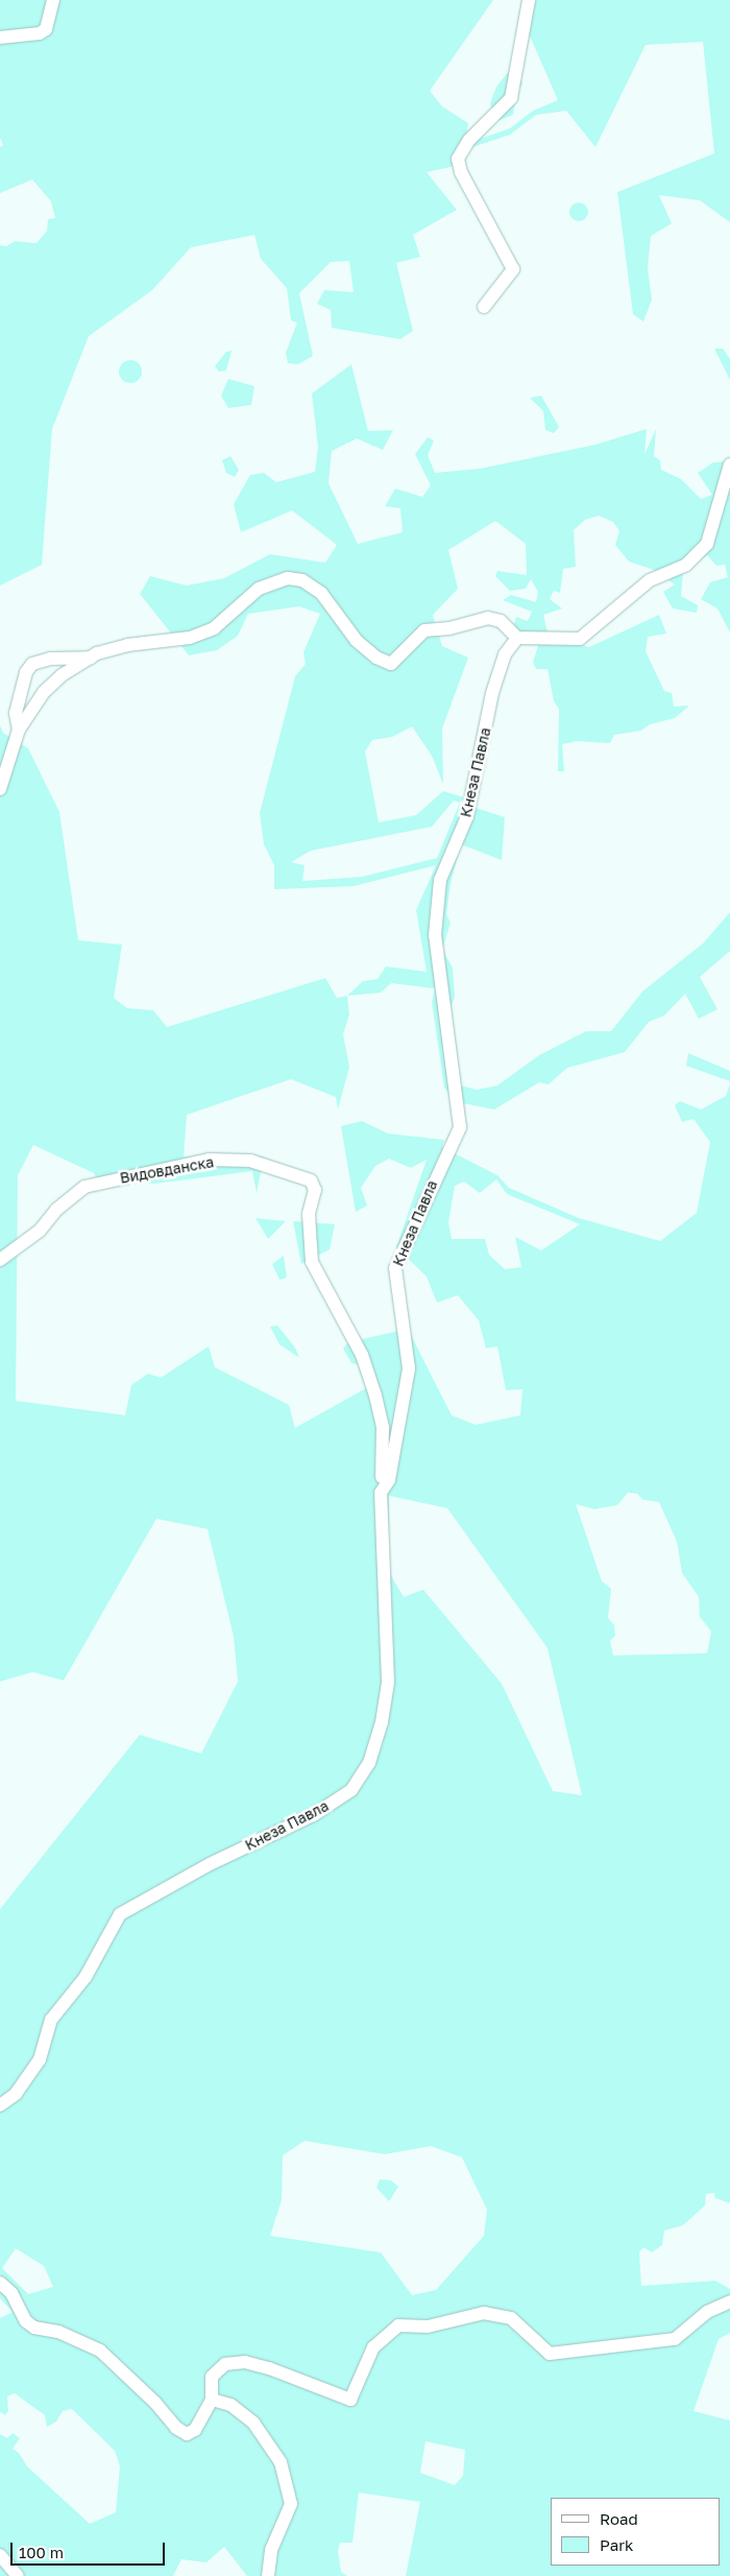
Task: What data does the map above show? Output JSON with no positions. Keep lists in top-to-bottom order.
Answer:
{
  "streets": {
    "street": ["Кнеза Павла", "Видовданска"]
  },
  "crossings": [
    ["Кнеза Павла", "Видовданска"]
  ],
  "legend": ["Road", "Park"],
  "scale_bar": "100 m"
}
